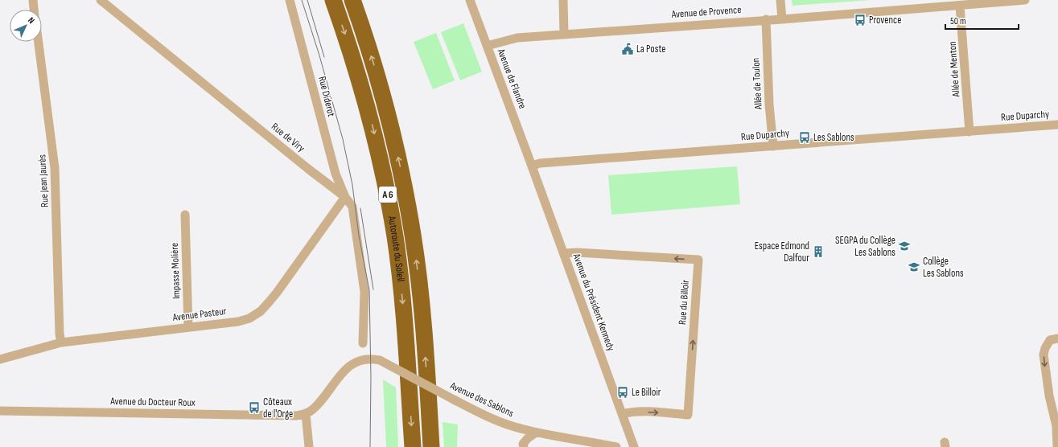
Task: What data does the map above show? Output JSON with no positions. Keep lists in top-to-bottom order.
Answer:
{
  "streets": {
    "highway": ["A 6", "Autoroute du Soleil"],
    "street": [
      "Avenue de Provence",
      "Allée de Menton",
      "Avenue de Flandre",
      "Allée de Toulon",
      "Rue Diderot",
      "Rue Duparchy",
      "Rue de Viry",
      "Rue Jean Jaurès",
      "Impasse Molière",
      "Avenue du Président Kennedy",
      "Rue du Billoir",
      "Avenue Pasteur",
      "Avenue des Sablons",
      "Avenue du Docteur Roux"
    ]
  },
  "crossings": [
    ["Avenue de Provence", "Allée de Menton"],
    ["Avenue de Provence", "Avenue de Flandre"],
    ["Avenue de Provence", "Allée de Toulon"],
    ["Allée de Menton", "Rue Duparchy"],
    ["Avenue de Flandre", "Rue Duparchy"],
    ["Avenue de Flandre", "Avenue du Président Kennedy"],
    ["Allée de Toulon", "Rue Duparchy"],
    ["Rue Diderot", "Rue de Viry"],
    ["Rue Diderot", "Avenue Pasteur"],
    ["Rue Duparchy", "Avenue du Président Kennedy"],
    ["Rue de Viry", "Avenue Pasteur"],
    ["Rue Jean Jaurès", "Avenue Pasteur"],
    ["Impasse Molière", "Avenue Pasteur"],
    ["Avenue du Président Kennedy", "Rue du Billoir"],
    ["Avenue des Sablons", "Avenue du Docteur Roux"]
  ],
  "places": {
    "bus stop": [
      "Provence",
      "Les Sablons",
      "Le Billoir",
      "Côteaux de l'Orge"
    ],
    "public building": ["La Poste"],
    "school or university": ["SEGPA du Collège Les Sablons", "Collège Les Sablons"],
    "building": ["Espace Edmond Dalfour"]
  },
  "scale_bar": "50 m",
  "north": "top right"
}
